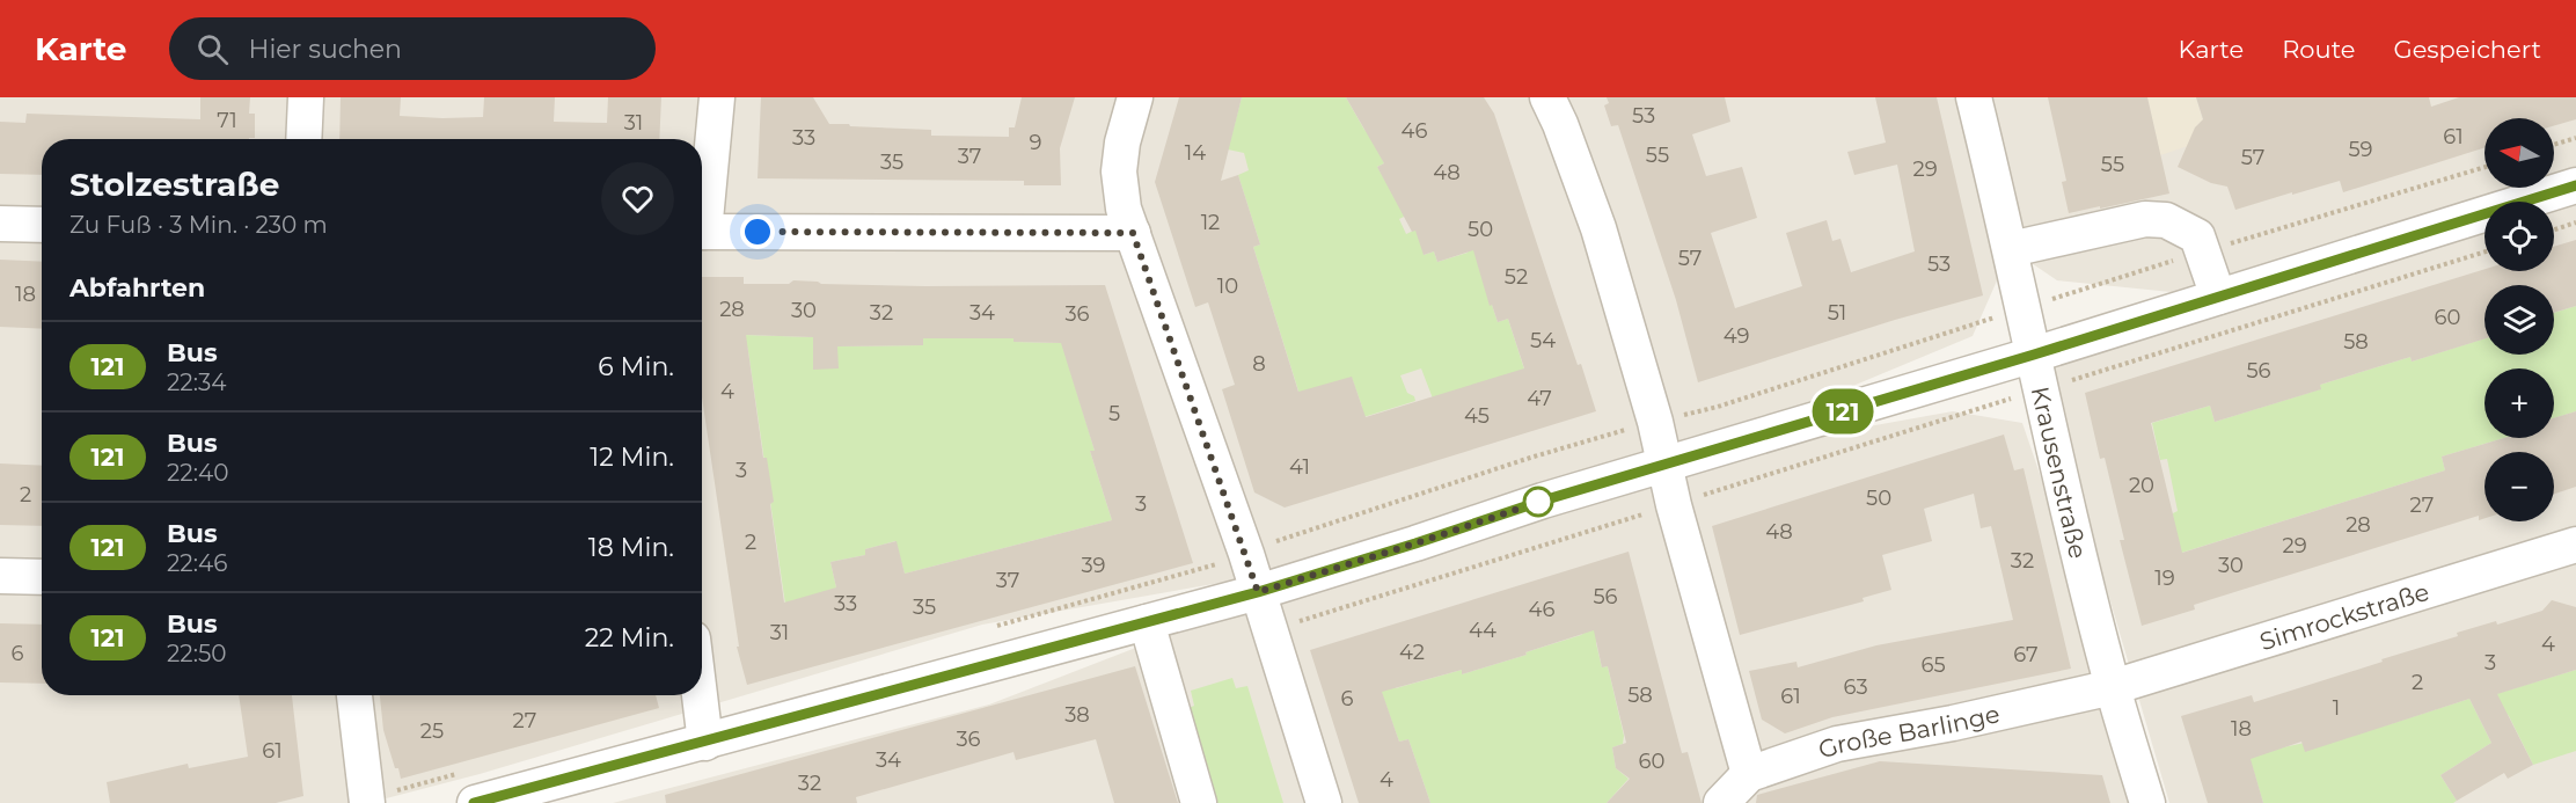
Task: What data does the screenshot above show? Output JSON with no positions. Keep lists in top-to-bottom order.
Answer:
{
  "streets": {
    "street": ["Krausenstraße", "Simrockstraße", "Große Barlinge"]
  },
  "crossings": [
    ["Krausenstraße", "Simrockstraße"],
    ["Krausenstraße", "Große Barlinge"],
    ["Simrockstraße", "Große Barlinge"]
  ],
  "lines": ["bus line 121"],
  "house_numbers": [
    "53",
    "71",
    "31",
    "46",
    "61",
    "33",
    "9",
    "59",
    "14",
    "55",
    "37",
    "57",
    "35",
    "55",
    "29",
    "48",
    "12",
    "50",
    "57",
    "53",
    "52",
    "10",
    "18",
    "28",
    "30",
    "32",
    "34",
    "51",
    "36",
    "60",
    "49",
    "54",
    "58",
    "8",
    "56",
    "4",
    "47",
    "5",
    "45",
    "41",
    "3",
    "20",
    "2",
    "50",
    "3",
    "27",
    "28",
    "48",
    "2",
    "29",
    "32",
    "39",
    "30",
    "19",
    "37",
    "56",
    "33",
    "35",
    "46",
    "44",
    "31",
    "4",
    "42",
    "6",
    "67",
    "3",
    "65",
    "2",
    "63",
    "58",
    "61",
    "6",
    "1",
    "38",
    "27",
    "18",
    "25",
    "36",
    "61",
    "34",
    "60",
    "4",
    "32"
  ],
  "north": "left",
  "page": {
    "header": "Karte",
    "search": "Hier suchen",
    "nav": ["Karte", "Route", "Gespeichert"],
    "on_map": "121",
    "map_buttons": ["+", "−"],
    "heading": [
      ["Stolzestraße", "Zu Fuß · 3 Min. · 230 m"],
      "Abfahrten"
    ],
    "list": [
      {
        "mark": "121",
        "name": "Bus",
        "note": "22:34",
        "value": "6 Min."
      },
      {
        "mark": "121",
        "name": "Bus",
        "note": "22:40",
        "value": "12 Min."
      },
      {
        "mark": "121",
        "name": "Bus",
        "note": "22:46",
        "value": "18 Min."
      },
      {
        "mark": "121",
        "name": "Bus",
        "note": "22:50",
        "value": "22 Min."
      }
    ]
  }
}
